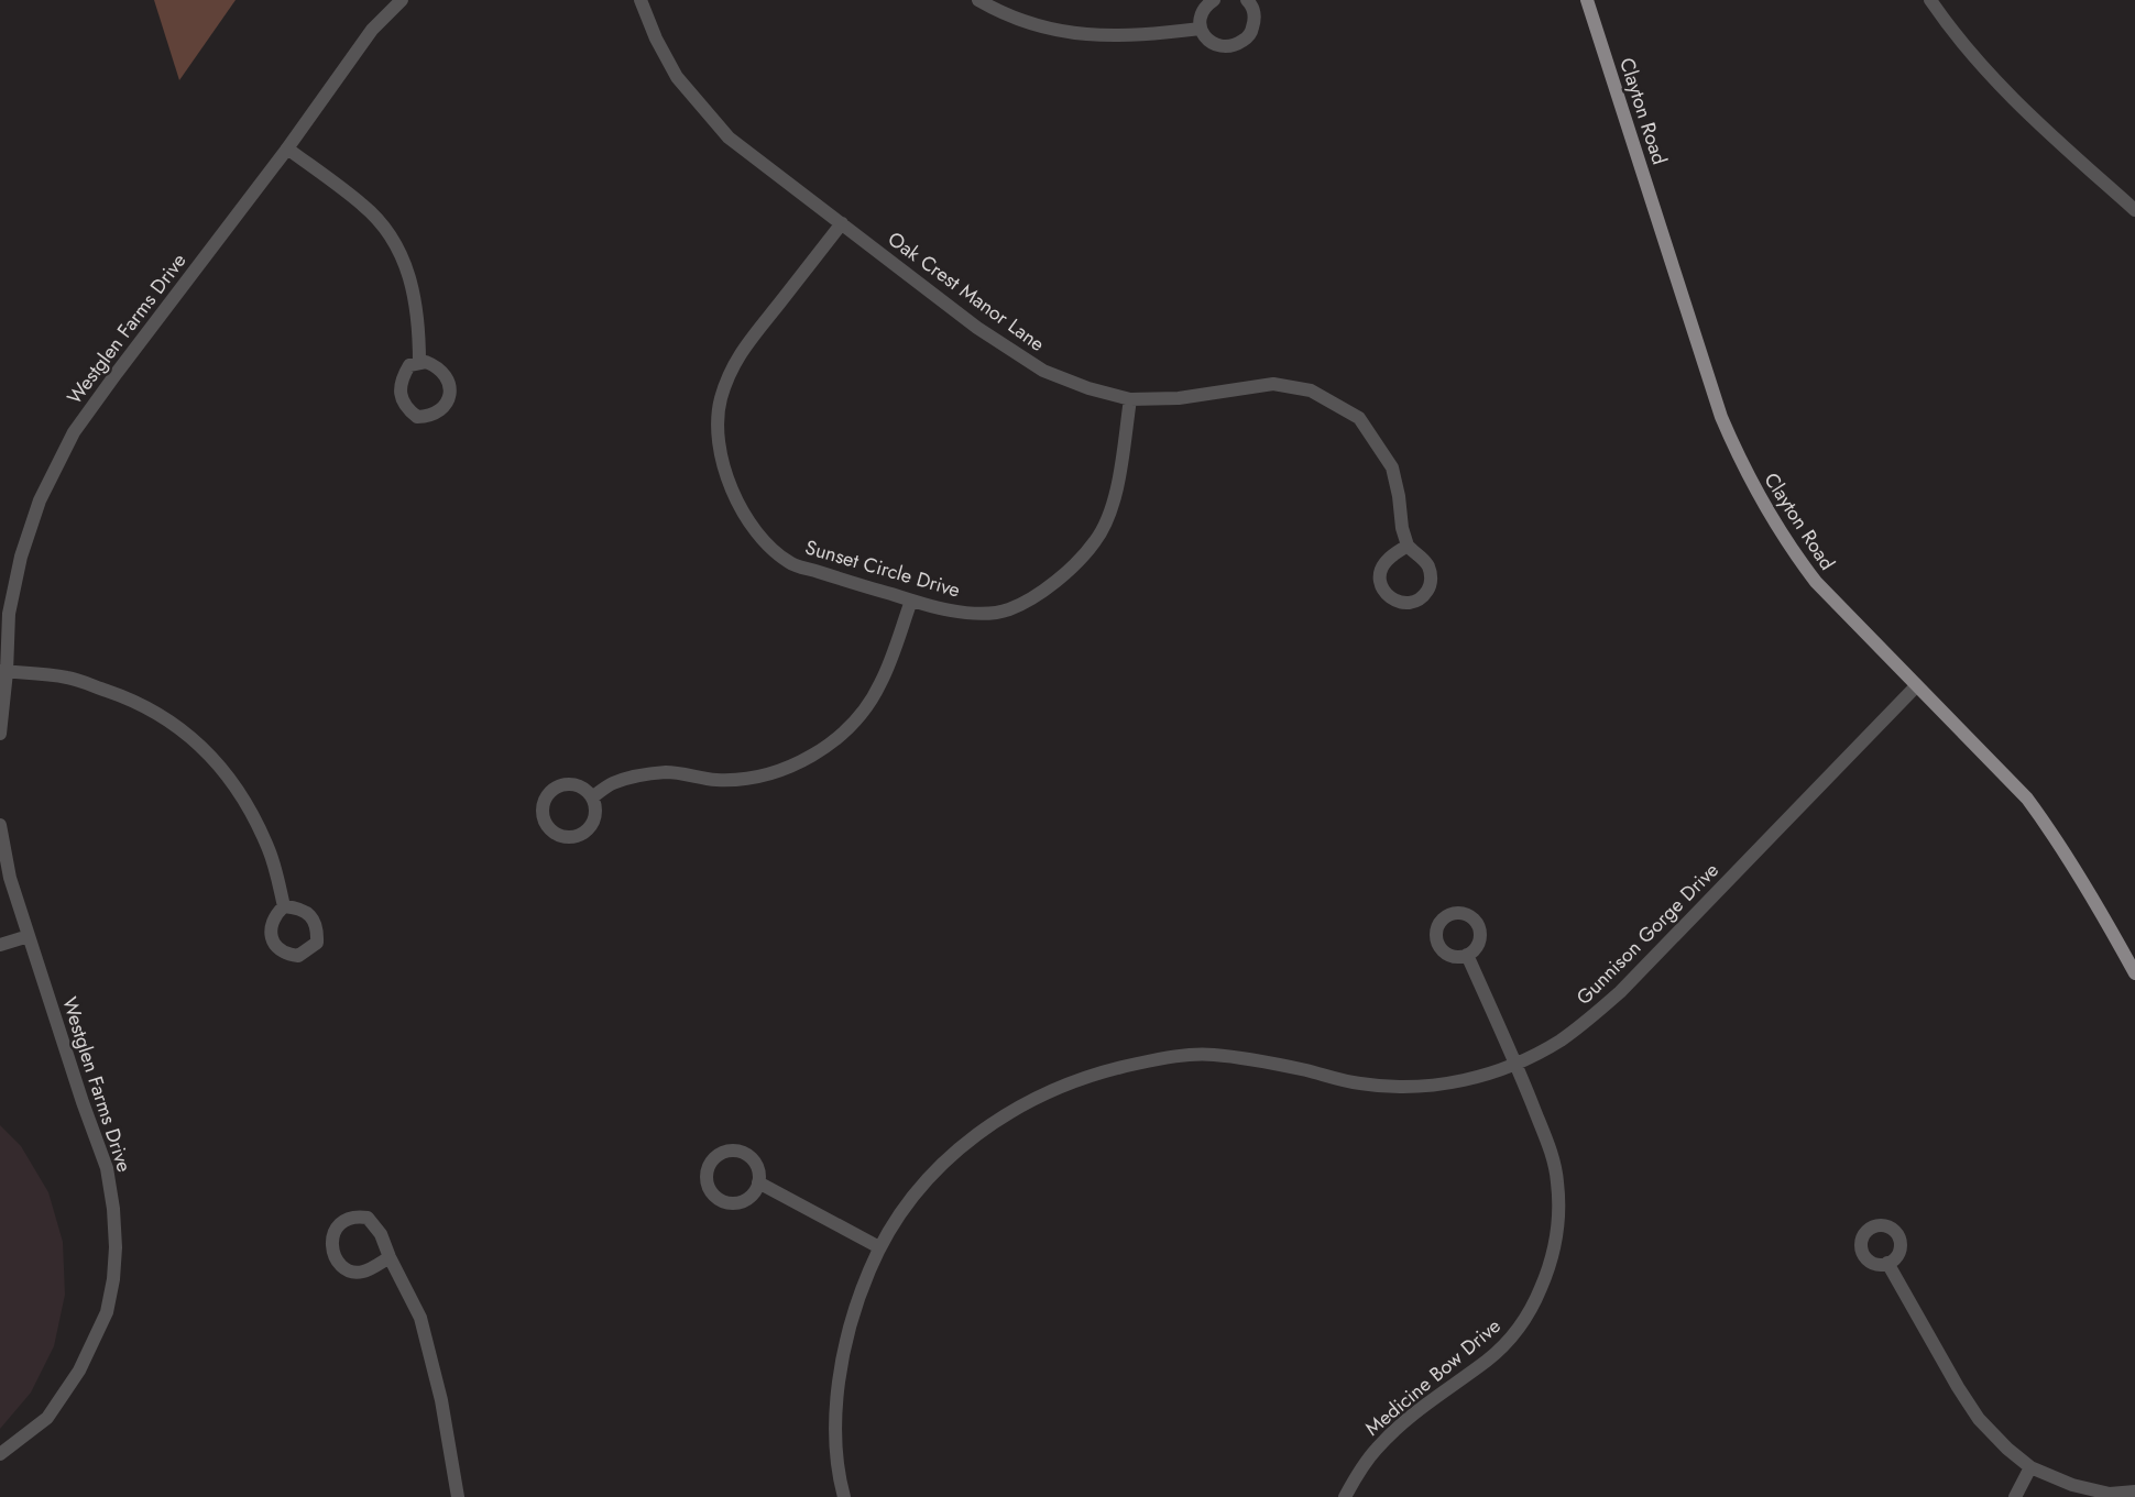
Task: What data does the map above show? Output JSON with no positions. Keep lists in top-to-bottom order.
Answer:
{
  "streets": {
    "main road": ["Clayton Road"],
    "street": [
      "Oak Crest Manor Lane",
      "Westglen Farms Drive",
      "Sunset Circle Drive",
      "Gunnison Gorge Drive",
      "Medicine Bow Drive"
    ]
  },
  "crossings": [
    ["Clayton Road", "Gunnison Gorge Drive"],
    ["Oak Crest Manor Lane", "Sunset Circle Drive"],
    ["Gunnison Gorge Drive", "Medicine Bow Drive"]
  ]
}
